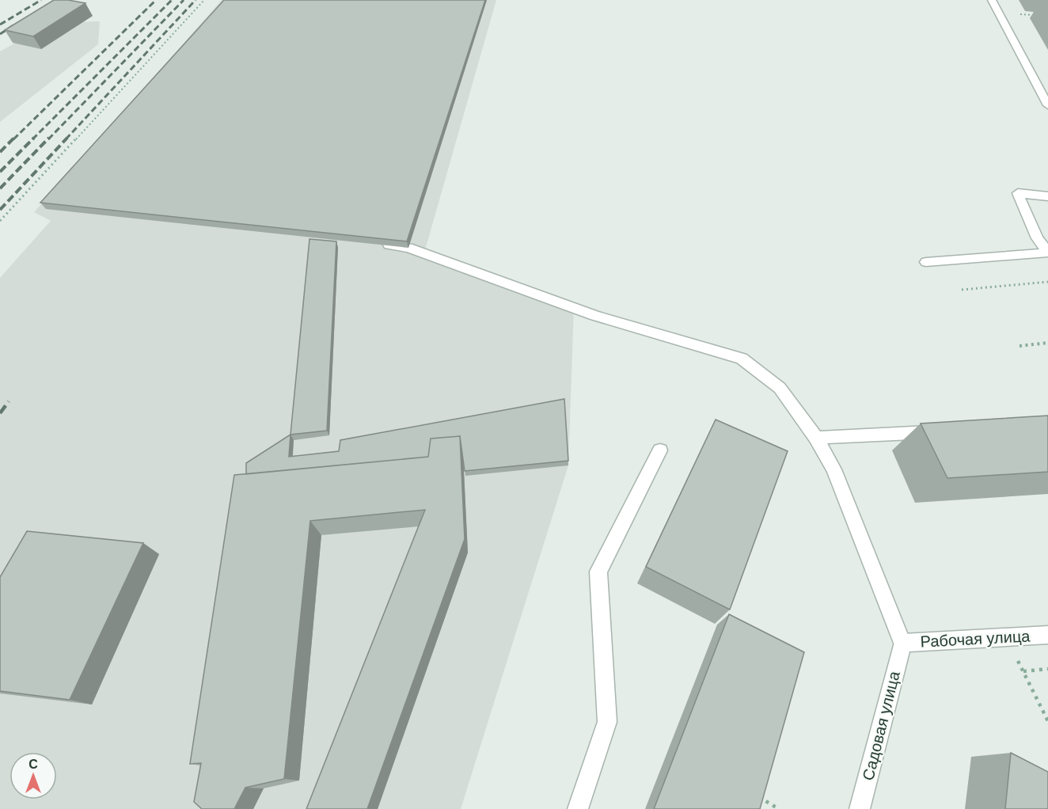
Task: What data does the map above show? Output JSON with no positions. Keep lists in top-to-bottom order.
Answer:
{
  "streets": {
    "street": ["Рабочая улица", "Садовая улица"]
  },
  "crossings": [
    ["Рабочая улица", "Садовая улица"]
  ],
  "north": "top"
}
